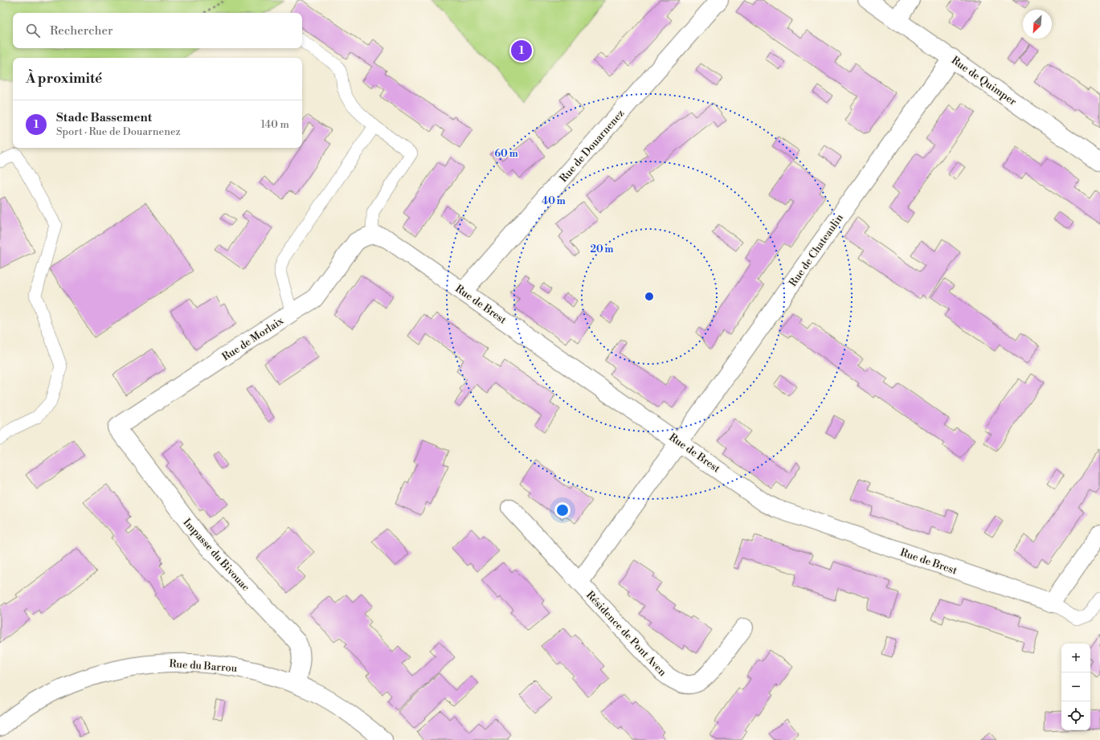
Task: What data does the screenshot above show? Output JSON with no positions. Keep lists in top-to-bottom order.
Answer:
{
  "streets": {
    "street": [
      "Rue de Quimper",
      "Rue de Douarnenez",
      "Rue de Chateaulin",
      "Rue de Brest",
      "Rue de Morlaix",
      "Impasse du Bivouac",
      "Résidence de Pont Aven",
      "Rue du Barrou"
    ]
  },
  "crossings": [
    ["Rue de Quimper", "Rue de Chateaulin"],
    ["Rue de Douarnenez", "Rue de Brest"],
    ["Rue de Chateaulin", "Rue de Brest"],
    ["Rue de Chateaulin", "Résidence de Pont Aven"],
    ["Rue de Brest", "Rue de Morlaix"],
    ["Rue de Brest", "Résidence de Pont Aven"],
    ["Rue de Morlaix", "Impasse du Bivouac"],
    ["Impasse du Bivouac", "Rue du Barrou"]
  ],
  "north": "bottom left",
  "page": {
    "search": "Rechercher",
    "pins": "1",
    "heading": "À proximité",
    "list": [
      {
        "mark": "1",
        "name": "Stade Bassement",
        "note": "Sport · Rue de Douarnenez",
        "value": "140 m"
      }
    ],
    "map_buttons": ["+", "−"]
  },
  "rings": ["60 m", "40 m", "20 m"]
}
